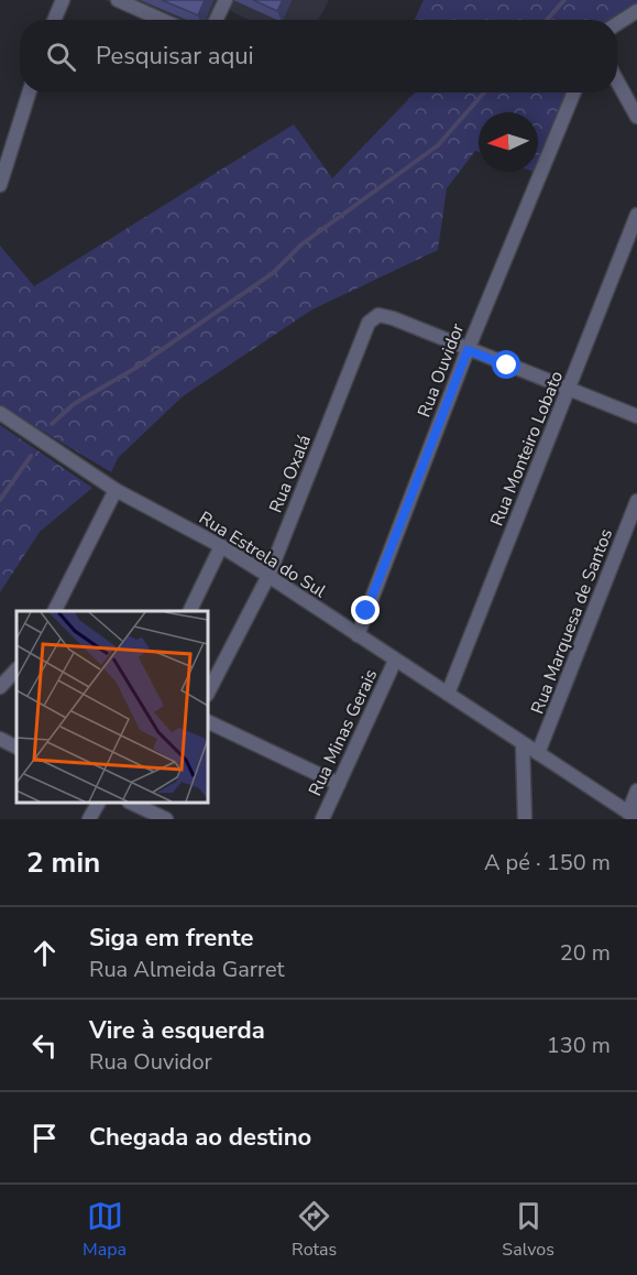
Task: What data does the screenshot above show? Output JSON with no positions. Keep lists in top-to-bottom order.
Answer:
{
  "streets": {
    "street": [
      "Rua Ouvidor",
      "Rua Monteiro Lobato",
      "Rua Oxalá",
      "Rua Estrela do Sul",
      "Rua Marquesa de Santos",
      "Rua Minas Gerais"
    ]
  },
  "crossings": [
    ["Rua Ouvidor", "Rua Oxalá"],
    ["Rua Ouvidor", "Rua Estrela do Sul"],
    ["Rua Monteiro Lobato", "Rua Estrela do Sul"],
    ["Rua Oxalá", "Rua Estrela do Sul"],
    ["Rua Estrela do Sul", "Rua Marquesa de Santos"],
    ["Rua Estrela do Sul", "Rua Minas Gerais"]
  ],
  "north": "left",
  "page": {
    "search": "Pesquisar aqui",
    "heading": ["2 min", "A pé · 150 m"],
    "list": [
      ["Siga em frente", "Rua Almeida Garret", "20 m"],
      ["Vire à esquerda", "Rua Ouvidor", "130 m"],
      "Chegada ao destino"
    ],
    "nav": ["Mapa", "Rotas", "Salvos"]
  }
}
